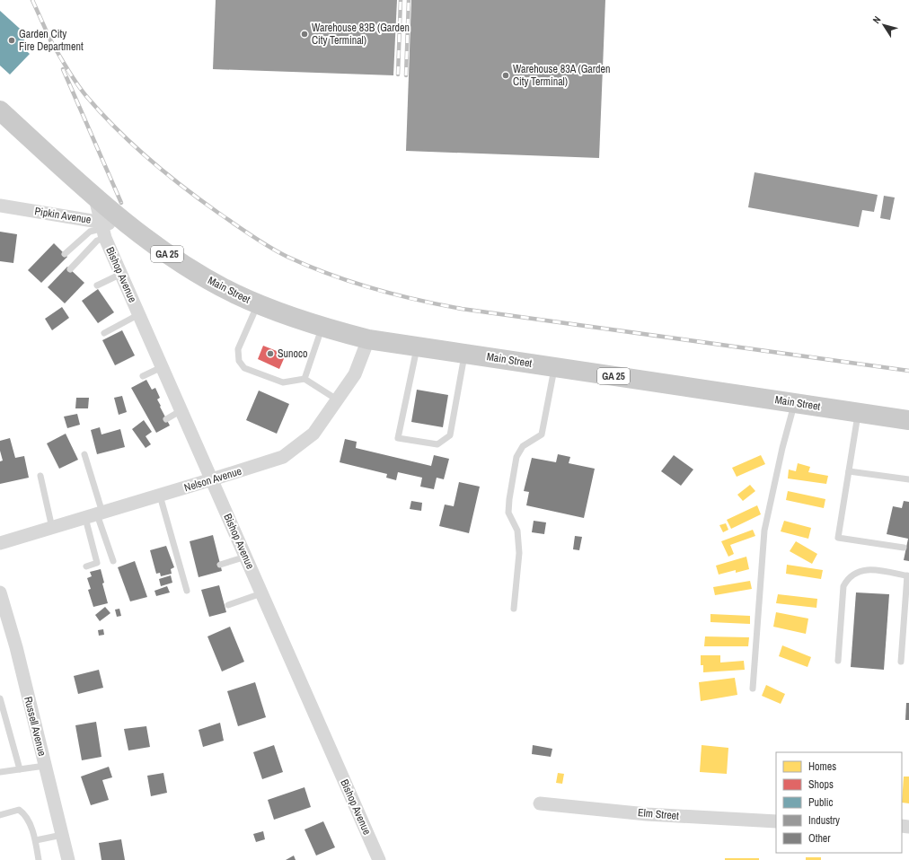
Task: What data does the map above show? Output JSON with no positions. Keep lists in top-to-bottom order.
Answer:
{
  "streets": {
    "main road": ["GA 25", "Main Street"],
    "street": [
      "Pipkin Avenue",
      "Bishop Avenue",
      "Nelson Avenue",
      "Russell Avenue",
      "Elm Street"
    ]
  },
  "crossings": [
    ["Pipkin Avenue", "Bishop Avenue"],
    ["Pipkin Avenue", "Main Street"],
    ["Bishop Avenue", "Main Street"],
    ["Bishop Avenue", "Nelson Avenue"],
    ["Main Street", "Nelson Avenue"]
  ],
  "places": [
    "Warehouse 83B (Garden City Terminal)",
    "Garden City Fire Department",
    "Warehouse 83A (Garden City Terminal)",
    "Sunoco"
  ],
  "legend": [
    "Homes",
    "Shops",
    "Public",
    "Industry",
    "Other"
  ],
  "north": "top left"
}
